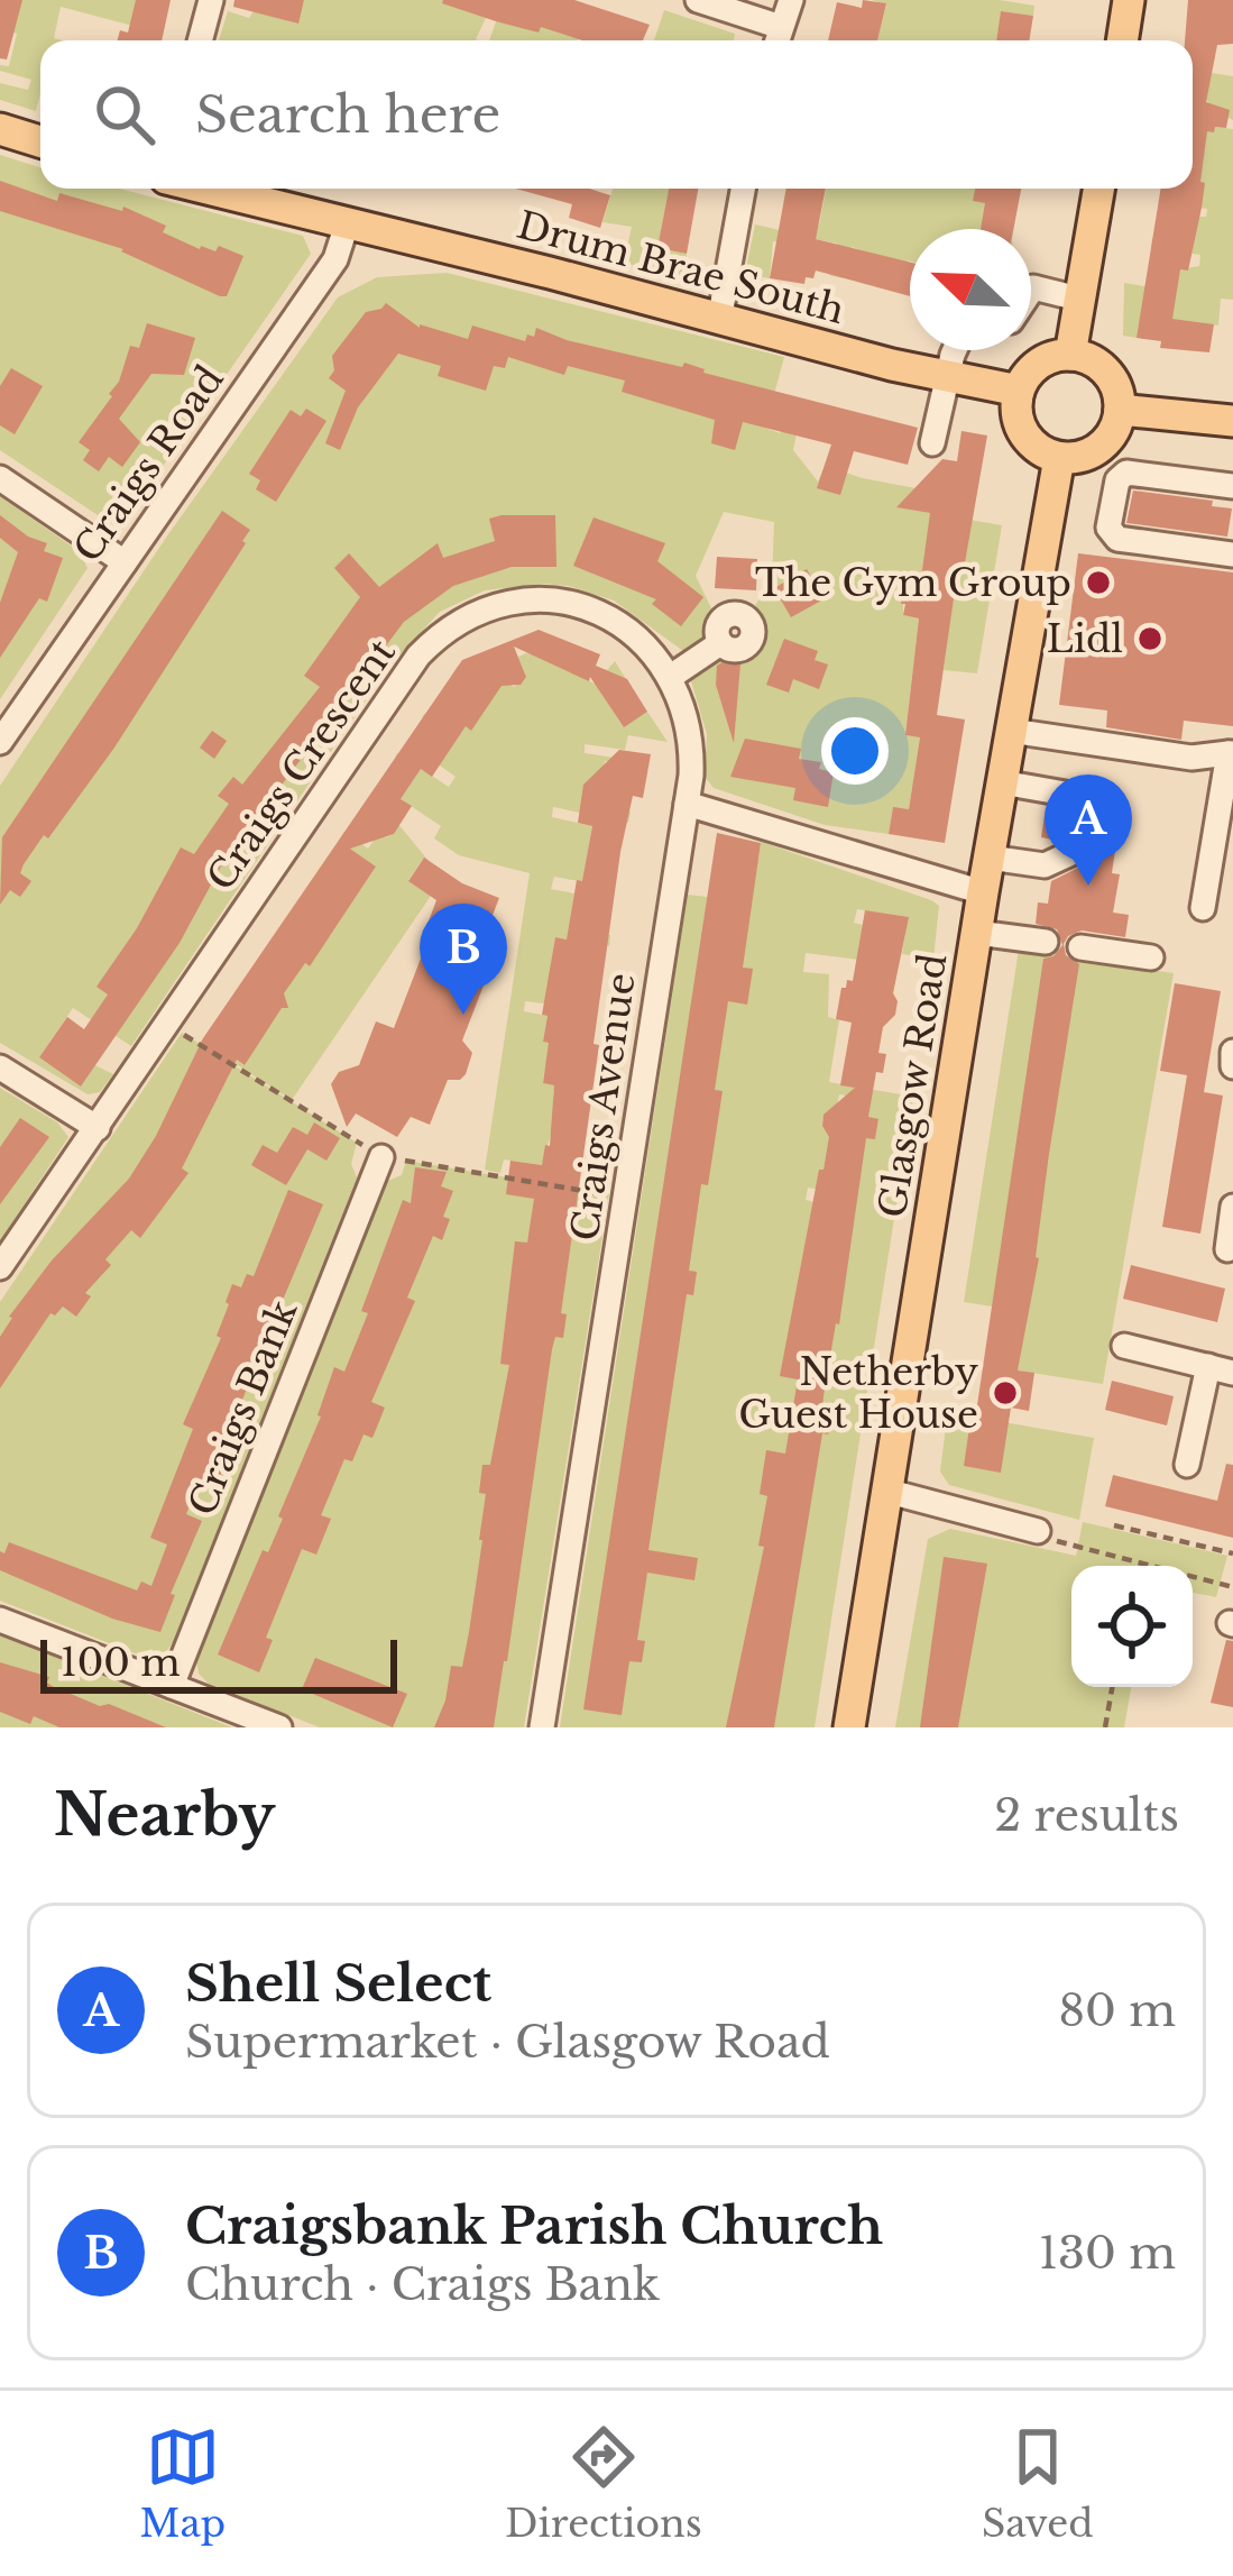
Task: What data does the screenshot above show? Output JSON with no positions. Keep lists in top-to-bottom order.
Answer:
{
  "streets": {
    "main road": ["Drum Brae South", "Glasgow Road"],
    "street": [
      "Craigs Road",
      "Craigs Crescent",
      "Craigs Avenue",
      "Craigs Bank"
    ]
  },
  "crossings": [
    ["Drum Brae South", "Craigs Road"],
    ["Drum Brae South", "Glasgow Road"],
    ["Craigs Crescent", "Craigs Avenue"]
  ],
  "places": ["The Gym Group", "Lidl", "Netherby Guest House"],
  "scale_bar": "100 m",
  "north": "top left",
  "page": {
    "search": "Search here",
    "pins": ["A", "B"],
    "scale": "100 m",
    "heading": ["Nearby", "2 results"],
    "list": [
      {
        "mark": "A",
        "name": "Shell Select",
        "note": "Supermarket · Glasgow Road",
        "value": "80 m"
      },
      {
        "mark": "B",
        "name": "Craigsbank Parish Church",
        "note": "Church · Craigs Bank",
        "value": "130 m"
      }
    ],
    "nav": ["Map", "Directions", "Saved"]
  }
}
